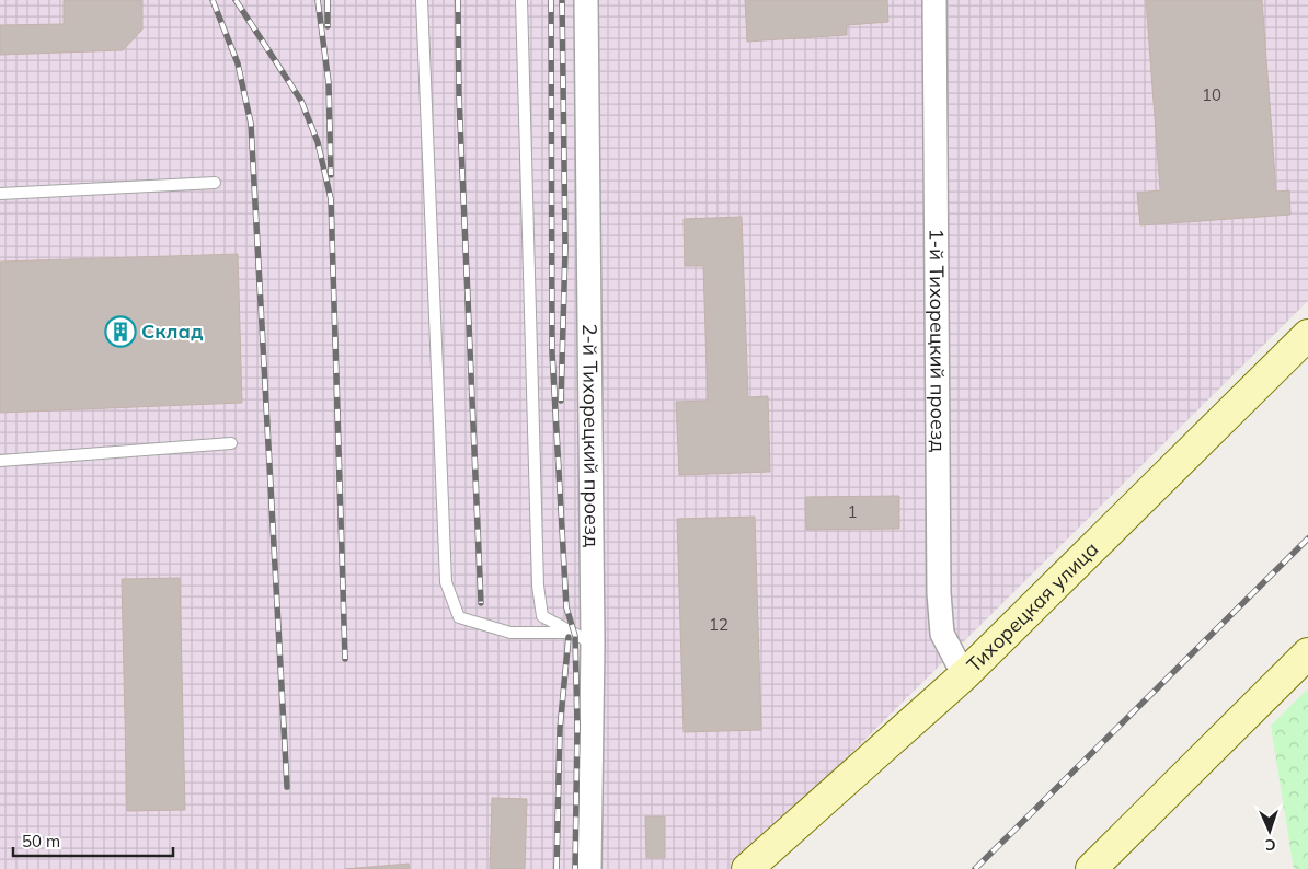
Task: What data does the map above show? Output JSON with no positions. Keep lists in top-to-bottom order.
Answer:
{
  "streets": {
    "street": ["1-й Тихорецкий проезд", "2-й Тихорецкий проезд", "Тихорецкая улица"]
  },
  "crossings": [
    ["1-й Тихорецкий проезд", "Тихорецкая улица"]
  ],
  "places": {
    "building": ["Склад"]
  },
  "house_numbers": ["10", "1", "12"],
  "scale_bar": "50 m",
  "north": "bottom"
}
